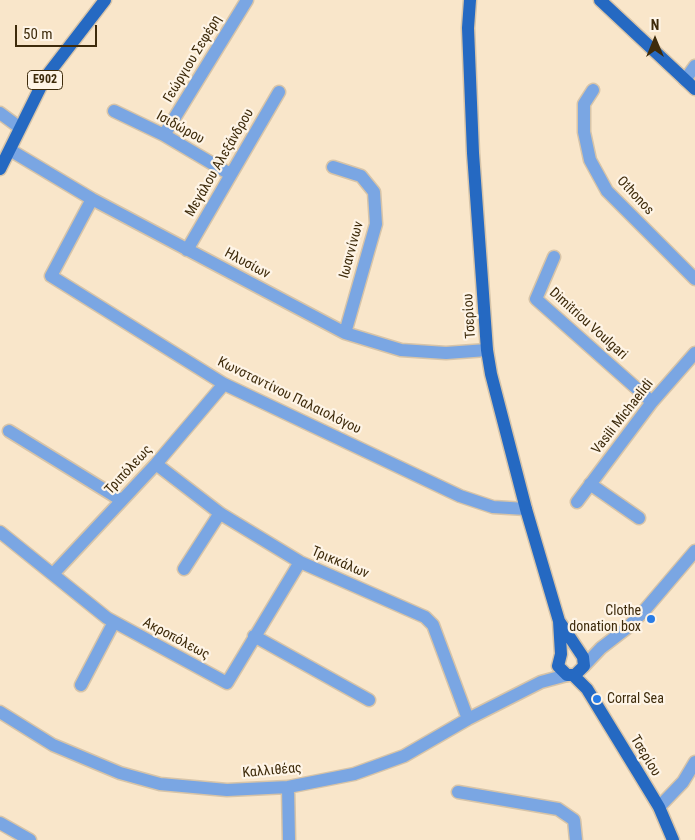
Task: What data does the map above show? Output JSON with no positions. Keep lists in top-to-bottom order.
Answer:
{
  "streets": {
    "main road": ["E902", "Τσερίου"],
    "street": [
      "Γεώργιου Σεφέρη",
      "Ισιδώρου",
      "Μεγάλου Αλεξάνδρου",
      "Othonos",
      "Ιωαννίνων",
      "Ηλυσίων",
      "Dimitriou Voulgari",
      "Κωνσταντίνου Παλαιολόγου",
      "Vasili Michaelidi",
      "Τριπόλεως",
      "Τρικκάλων",
      "Ακροπόλεως",
      "Καλλιθέας"
    ]
  },
  "crossings": [
    ["Γεώργιου Σεφέρη", "Ισιδώρου"],
    ["E902", "Ηλυσίων"],
    ["Ισιδώρου", "Μεγάλου Αλεξάνδρου"],
    ["Μεγάλου Αλεξάνδρου", "Ηλυσίων"],
    ["Ιωαννίνων", "Ηλυσίων"],
    ["Ηλυσίων", "Τσερίου"],
    ["Ηλυσίων", "Κωνσταντίνου Παλαιολόγου"],
    ["Τσερίου", "Κωνσταντίνου Παλαιολόγου"],
    ["Dimitriou Voulgari", "Vasili Michaelidi"],
    ["Κωνσταντίνου Παλαιολόγου", "Τριπόλεως"],
    ["Τριπόλεως", "Τρικκάλων"],
    ["Τριπόλεως", "Ακροπόλεως"],
    ["Τρικκάλων", "Ακροπόλεως"],
    ["Τρικκάλων", "Καλλιθέας"]
  ],
  "places": ["Clothe donation box", "Corral Sea"],
  "scale_bar": "50 m",
  "north": "top"
}
